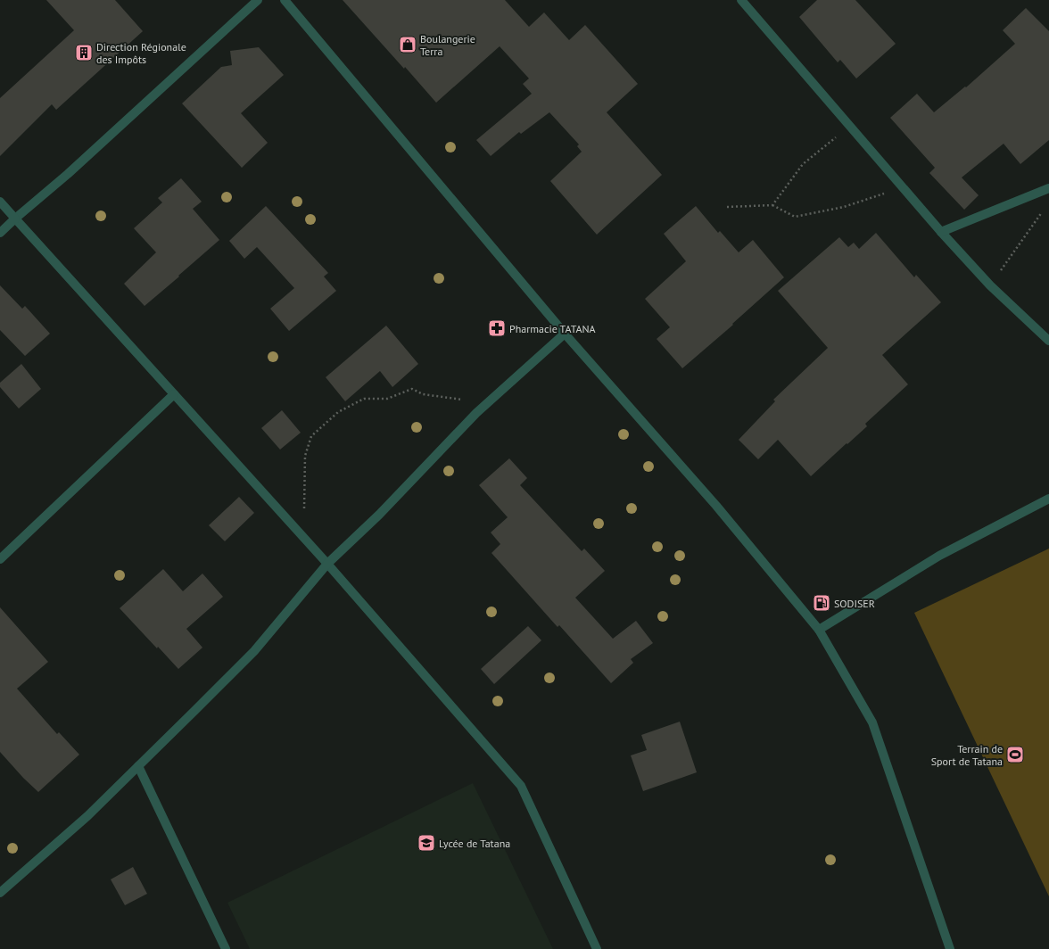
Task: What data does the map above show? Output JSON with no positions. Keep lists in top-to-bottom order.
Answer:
{
  "places": {
    "shop": ["Boulangerie Terra"],
    "building": ["Direction Régionale des Impôts"],
    "pharmacy": ["Pharmacie TATANA"],
    "fuel station": ["SODISER"],
    "sports": ["Terrain de Sport de Tatana"],
    "school or university": ["Lycée de Tatana"]
  }
}
